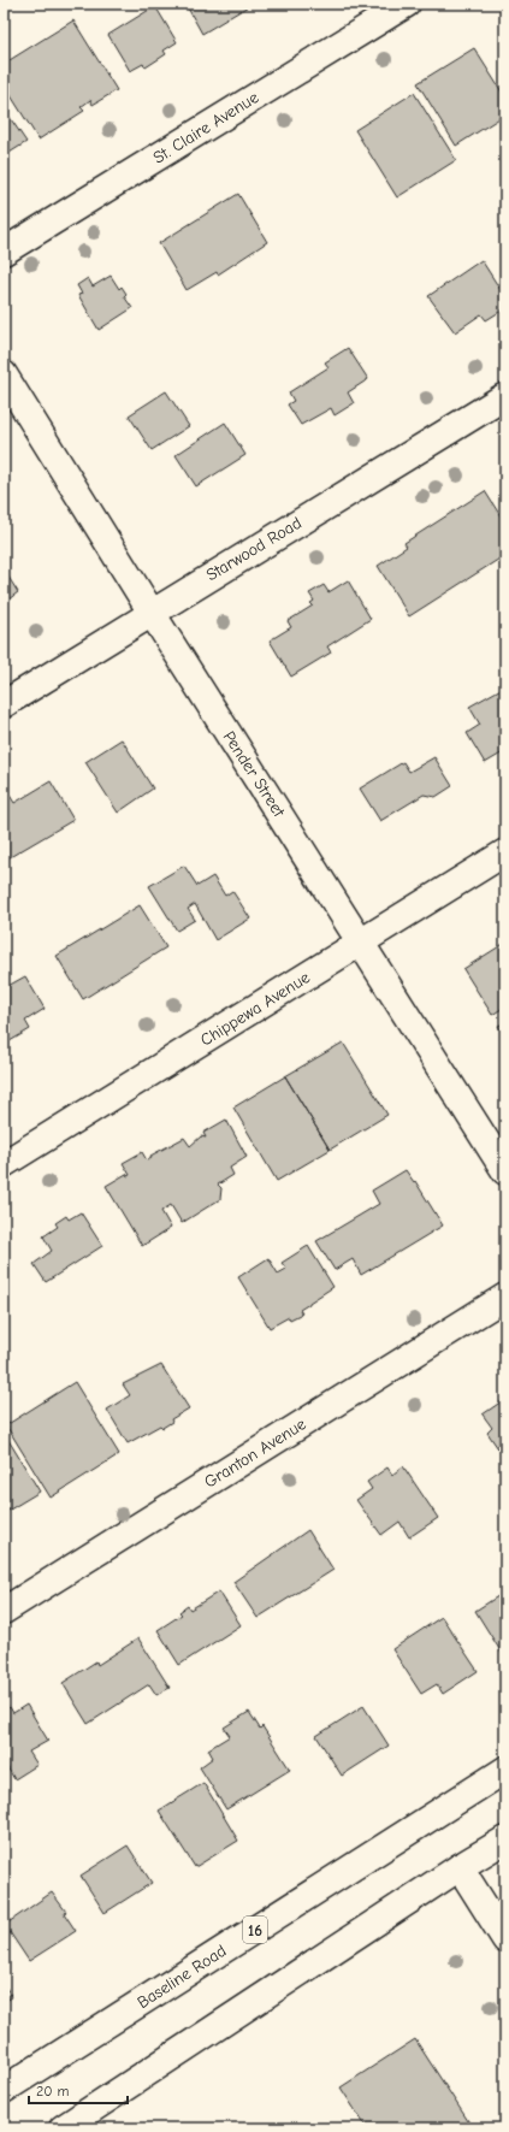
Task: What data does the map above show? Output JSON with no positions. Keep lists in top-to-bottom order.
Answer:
{
  "streets": {
    "street": [
      "St. Claire Avenue",
      "Starwood Road",
      "Pender Street",
      "Chippewa Avenue",
      "Granton Avenue",
      "16",
      "Baseline Road"
    ]
  },
  "crossings": [
    ["Starwood Road", "Pender Street"],
    ["Pender Street", "Chippewa Avenue"]
  ],
  "scale_bar": "20 m"
}
